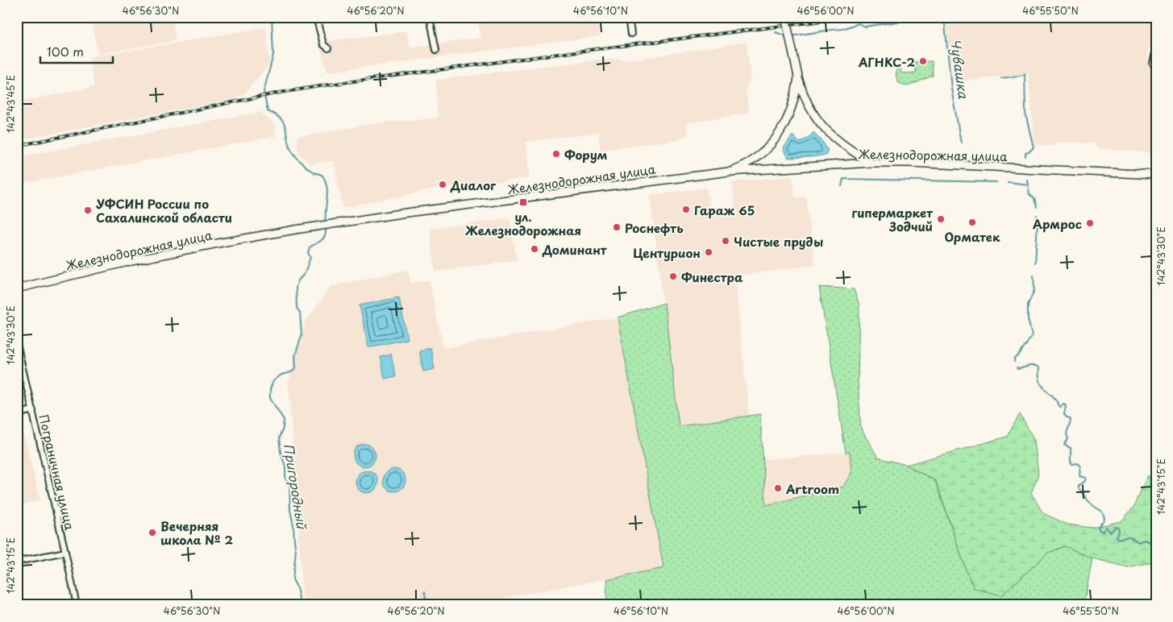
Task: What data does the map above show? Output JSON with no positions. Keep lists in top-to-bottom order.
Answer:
{
  "streets": {
    "main road": ["Железнодорожная улица"],
    "street": ["Пограничная улица"]
  },
  "water": ["Чувашка", "Пригородный"],
  "places": {
    "other": [
      "АГНКС-2",
      "Форум",
      "Диалог",
      "Гараж 65",
      "УФСИН России по Сахалинской области",
      "гипермаркет Зодчий",
      "Орматек",
      "Армрос",
      "Роснефть",
      "Чистые пруды",
      "Доминант",
      "Центурион",
      "Финестра",
      "Artroom",
      "Вечерняя школа № 2"
    ],
    "transit": ["ул. Железнодорожная"]
  },
  "scale_bar": "100 m",
  "coordinates": [
    "46°56'30\"N",
    "46°56'20\"N",
    "46°56'10\"N",
    "46°56'00\"N",
    "46°55'50\"N",
    "142°43'45\"E",
    "142°43'30\"E",
    "142°43'15\"E"
  ]
}
